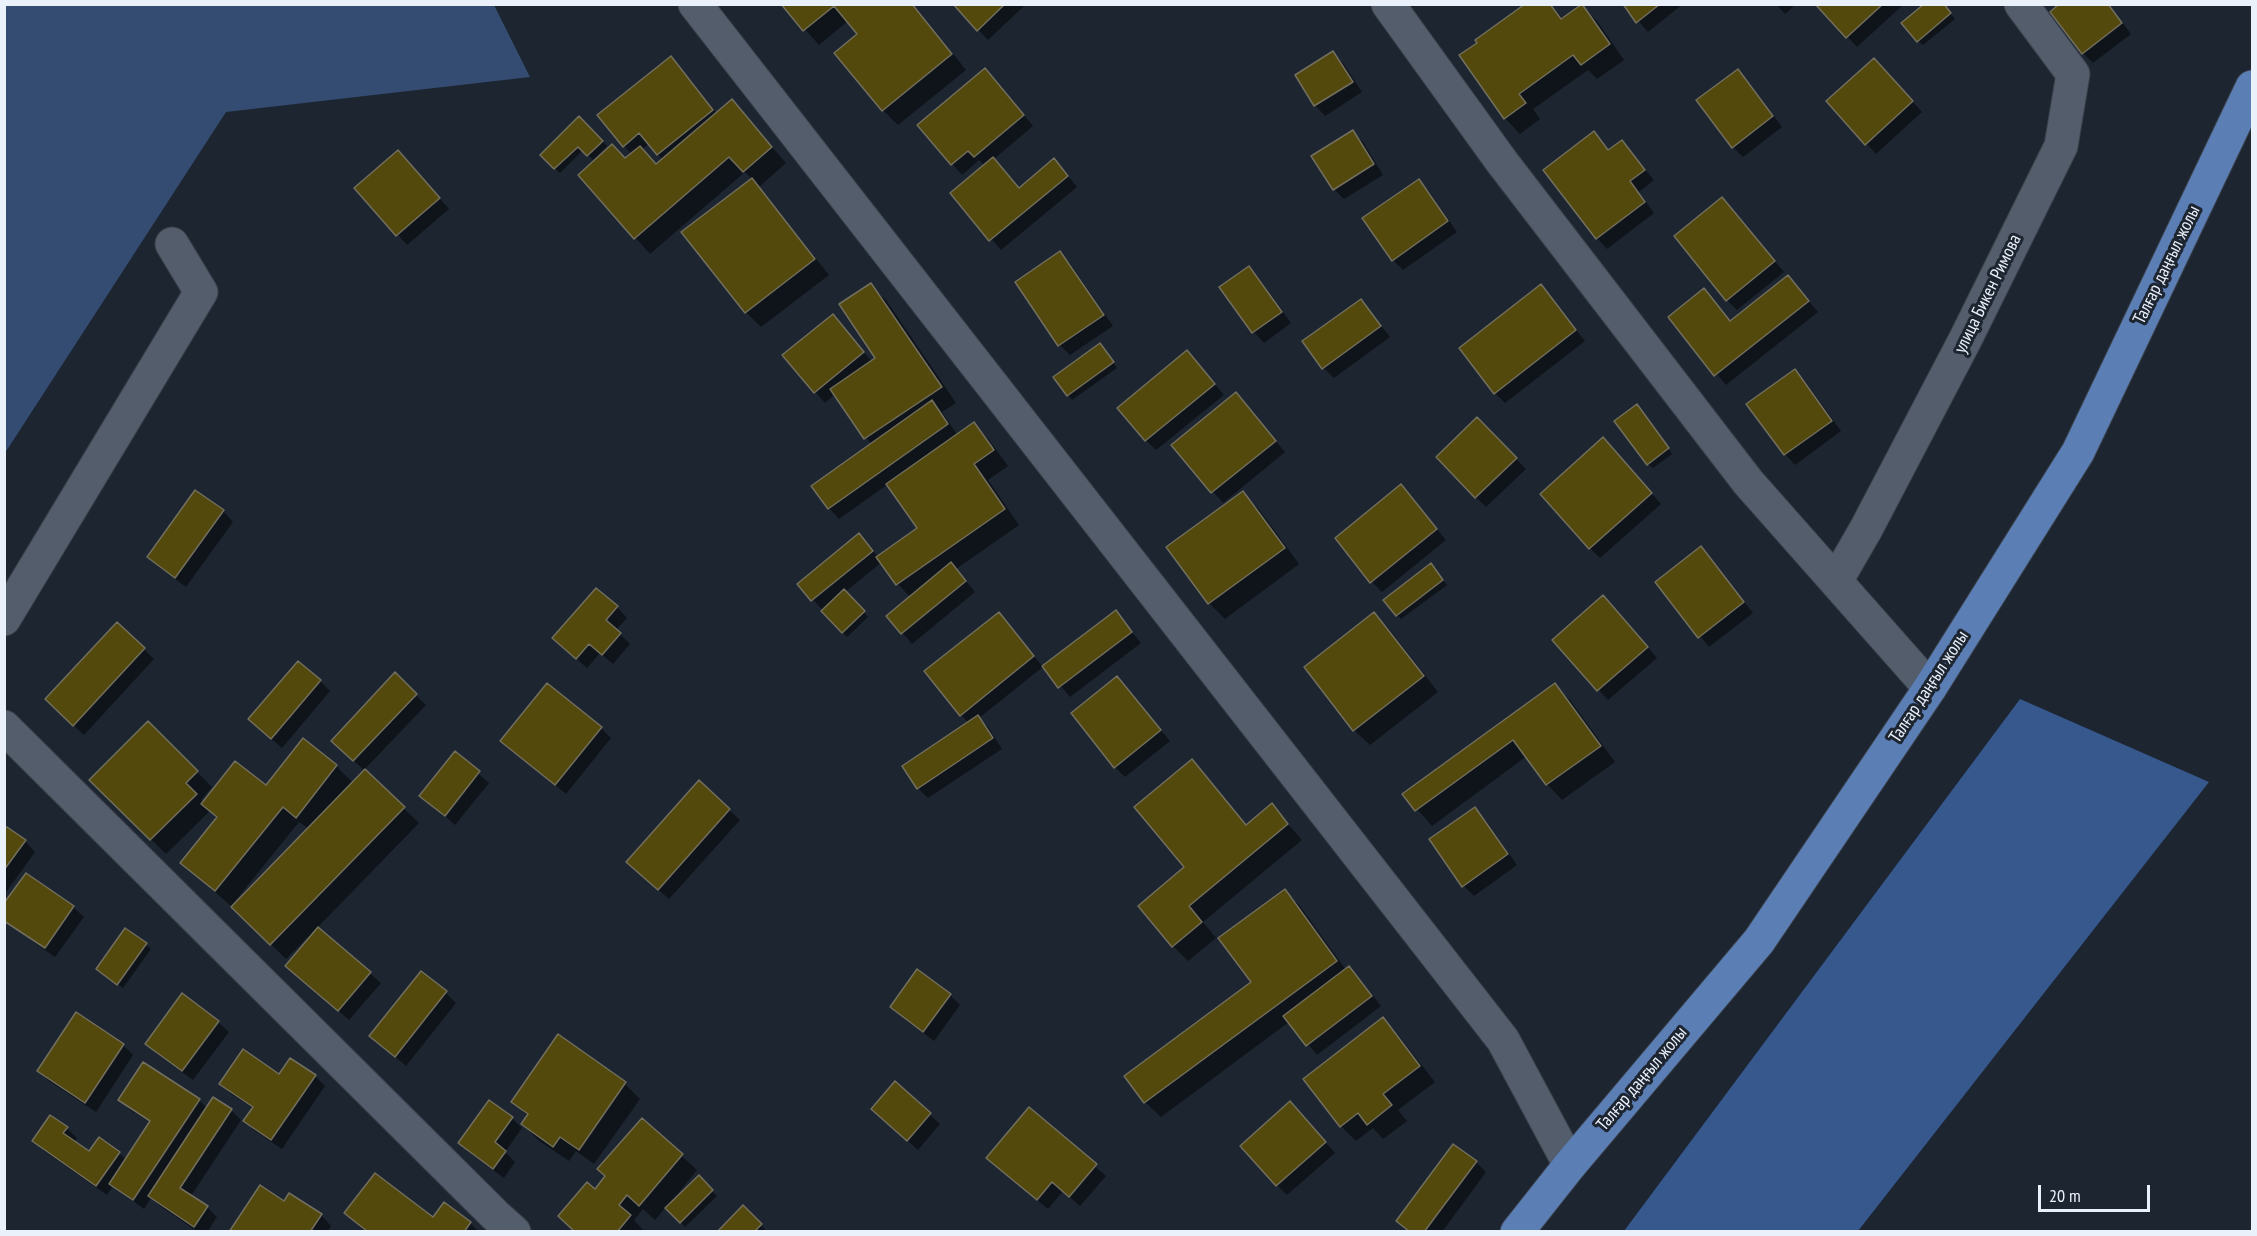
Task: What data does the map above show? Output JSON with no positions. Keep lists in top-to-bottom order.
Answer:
{
  "streets": {
    "main road": ["Талғар даңғыл жолы"],
    "street": ["улица Бикен Римова"]
  },
  "scale_bar": "20 m"
}
